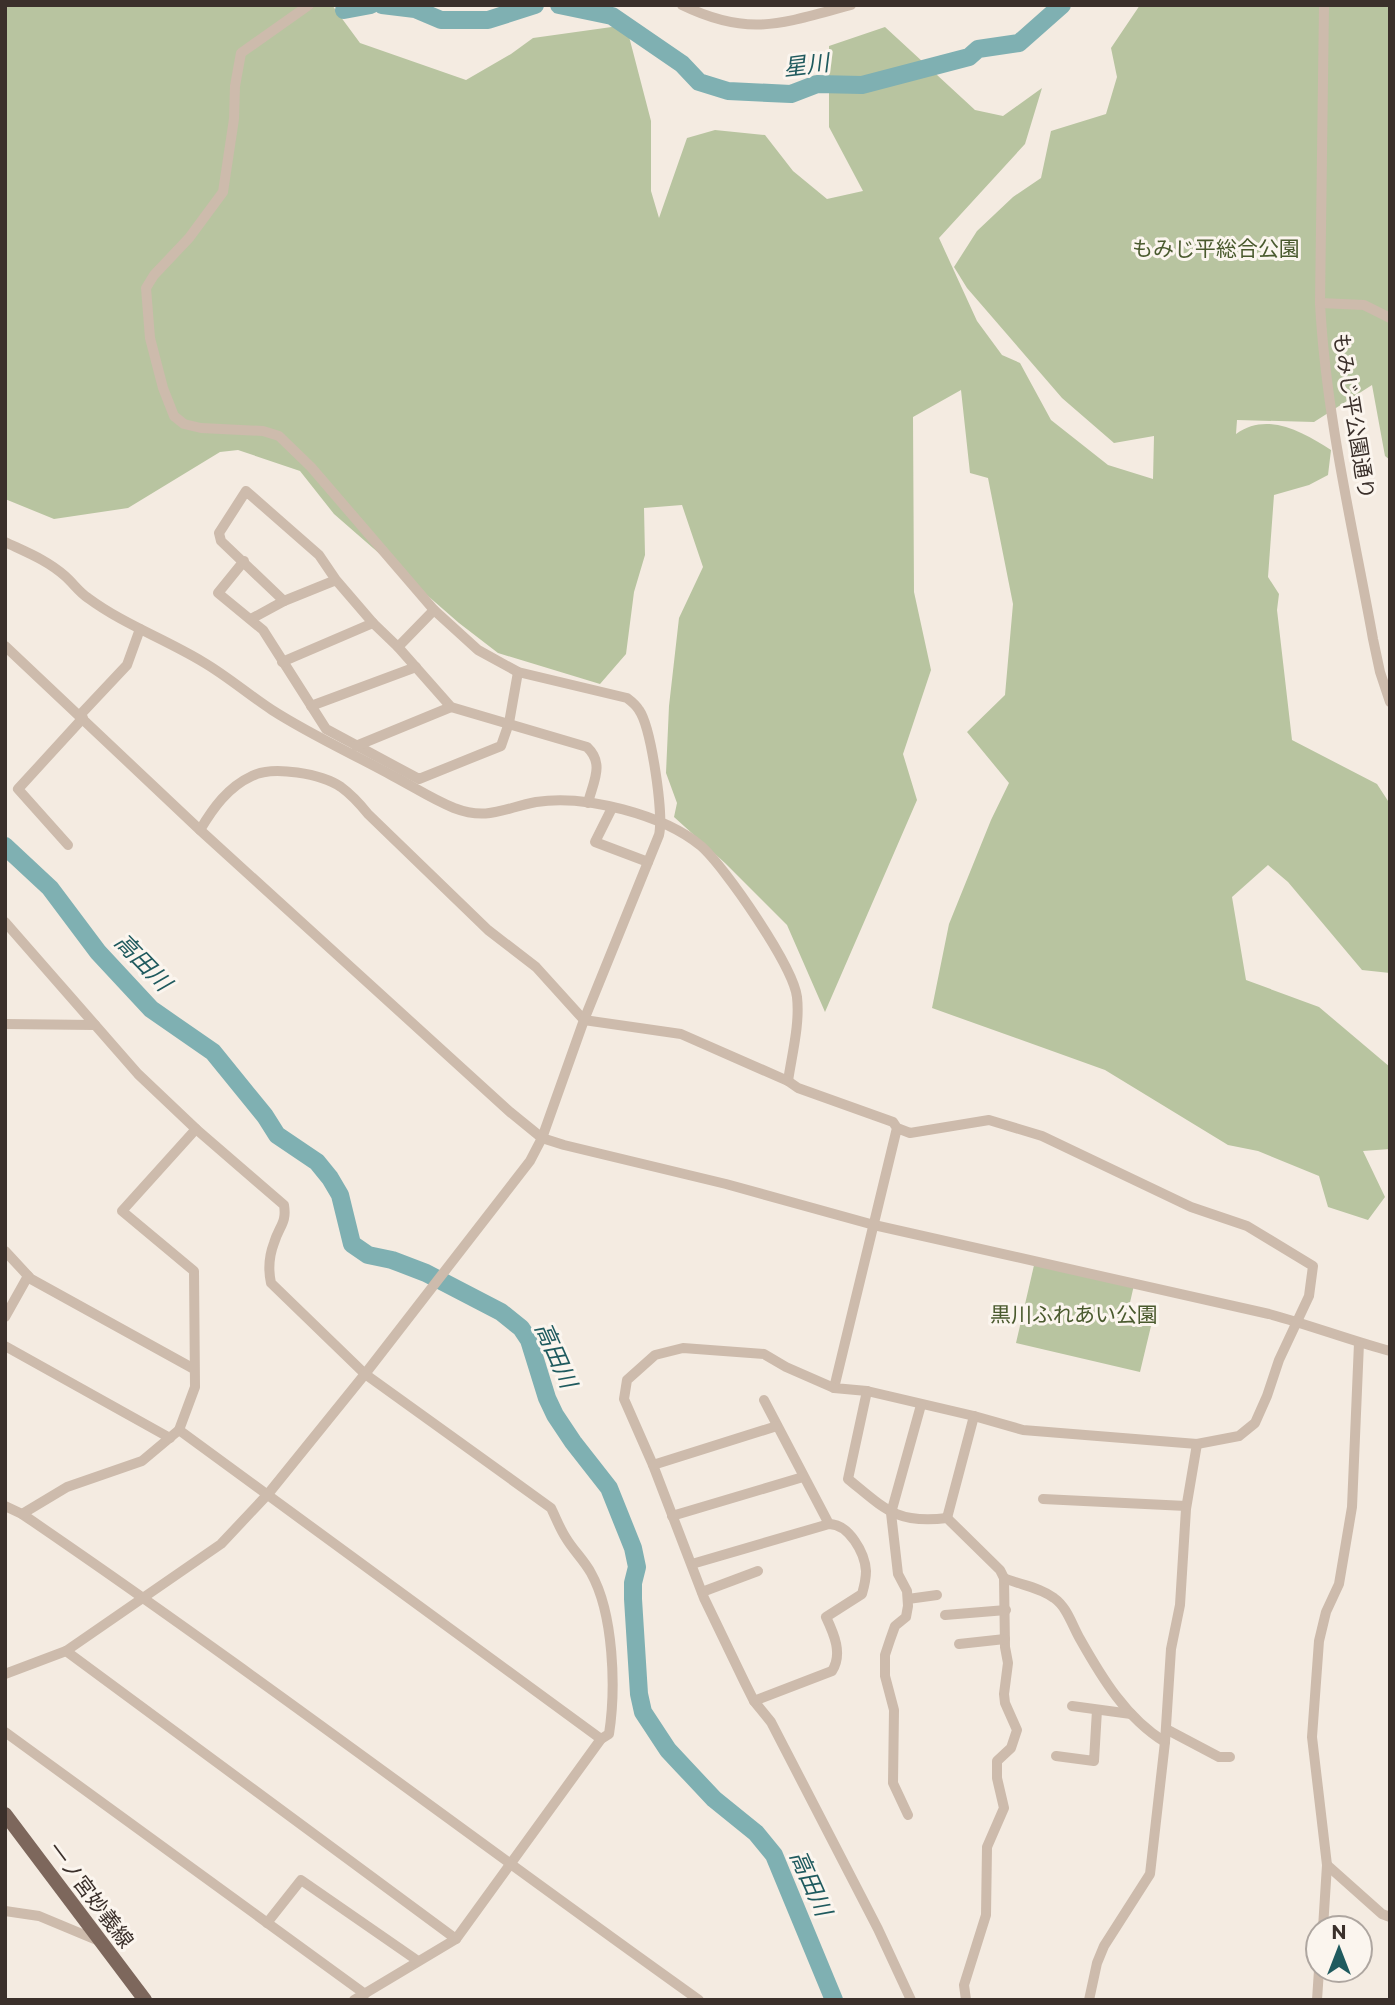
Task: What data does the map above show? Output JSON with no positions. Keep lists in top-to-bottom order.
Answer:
{
  "streets": {
    "main road": ["一ノ宮妙義線"],
    "street": ["もみじ平公園通り"]
  },
  "water": ["星川", "高田川"],
  "parks": ["もみじ平総合公園", "黒川ふれあい公園"],
  "north": "top"
}
